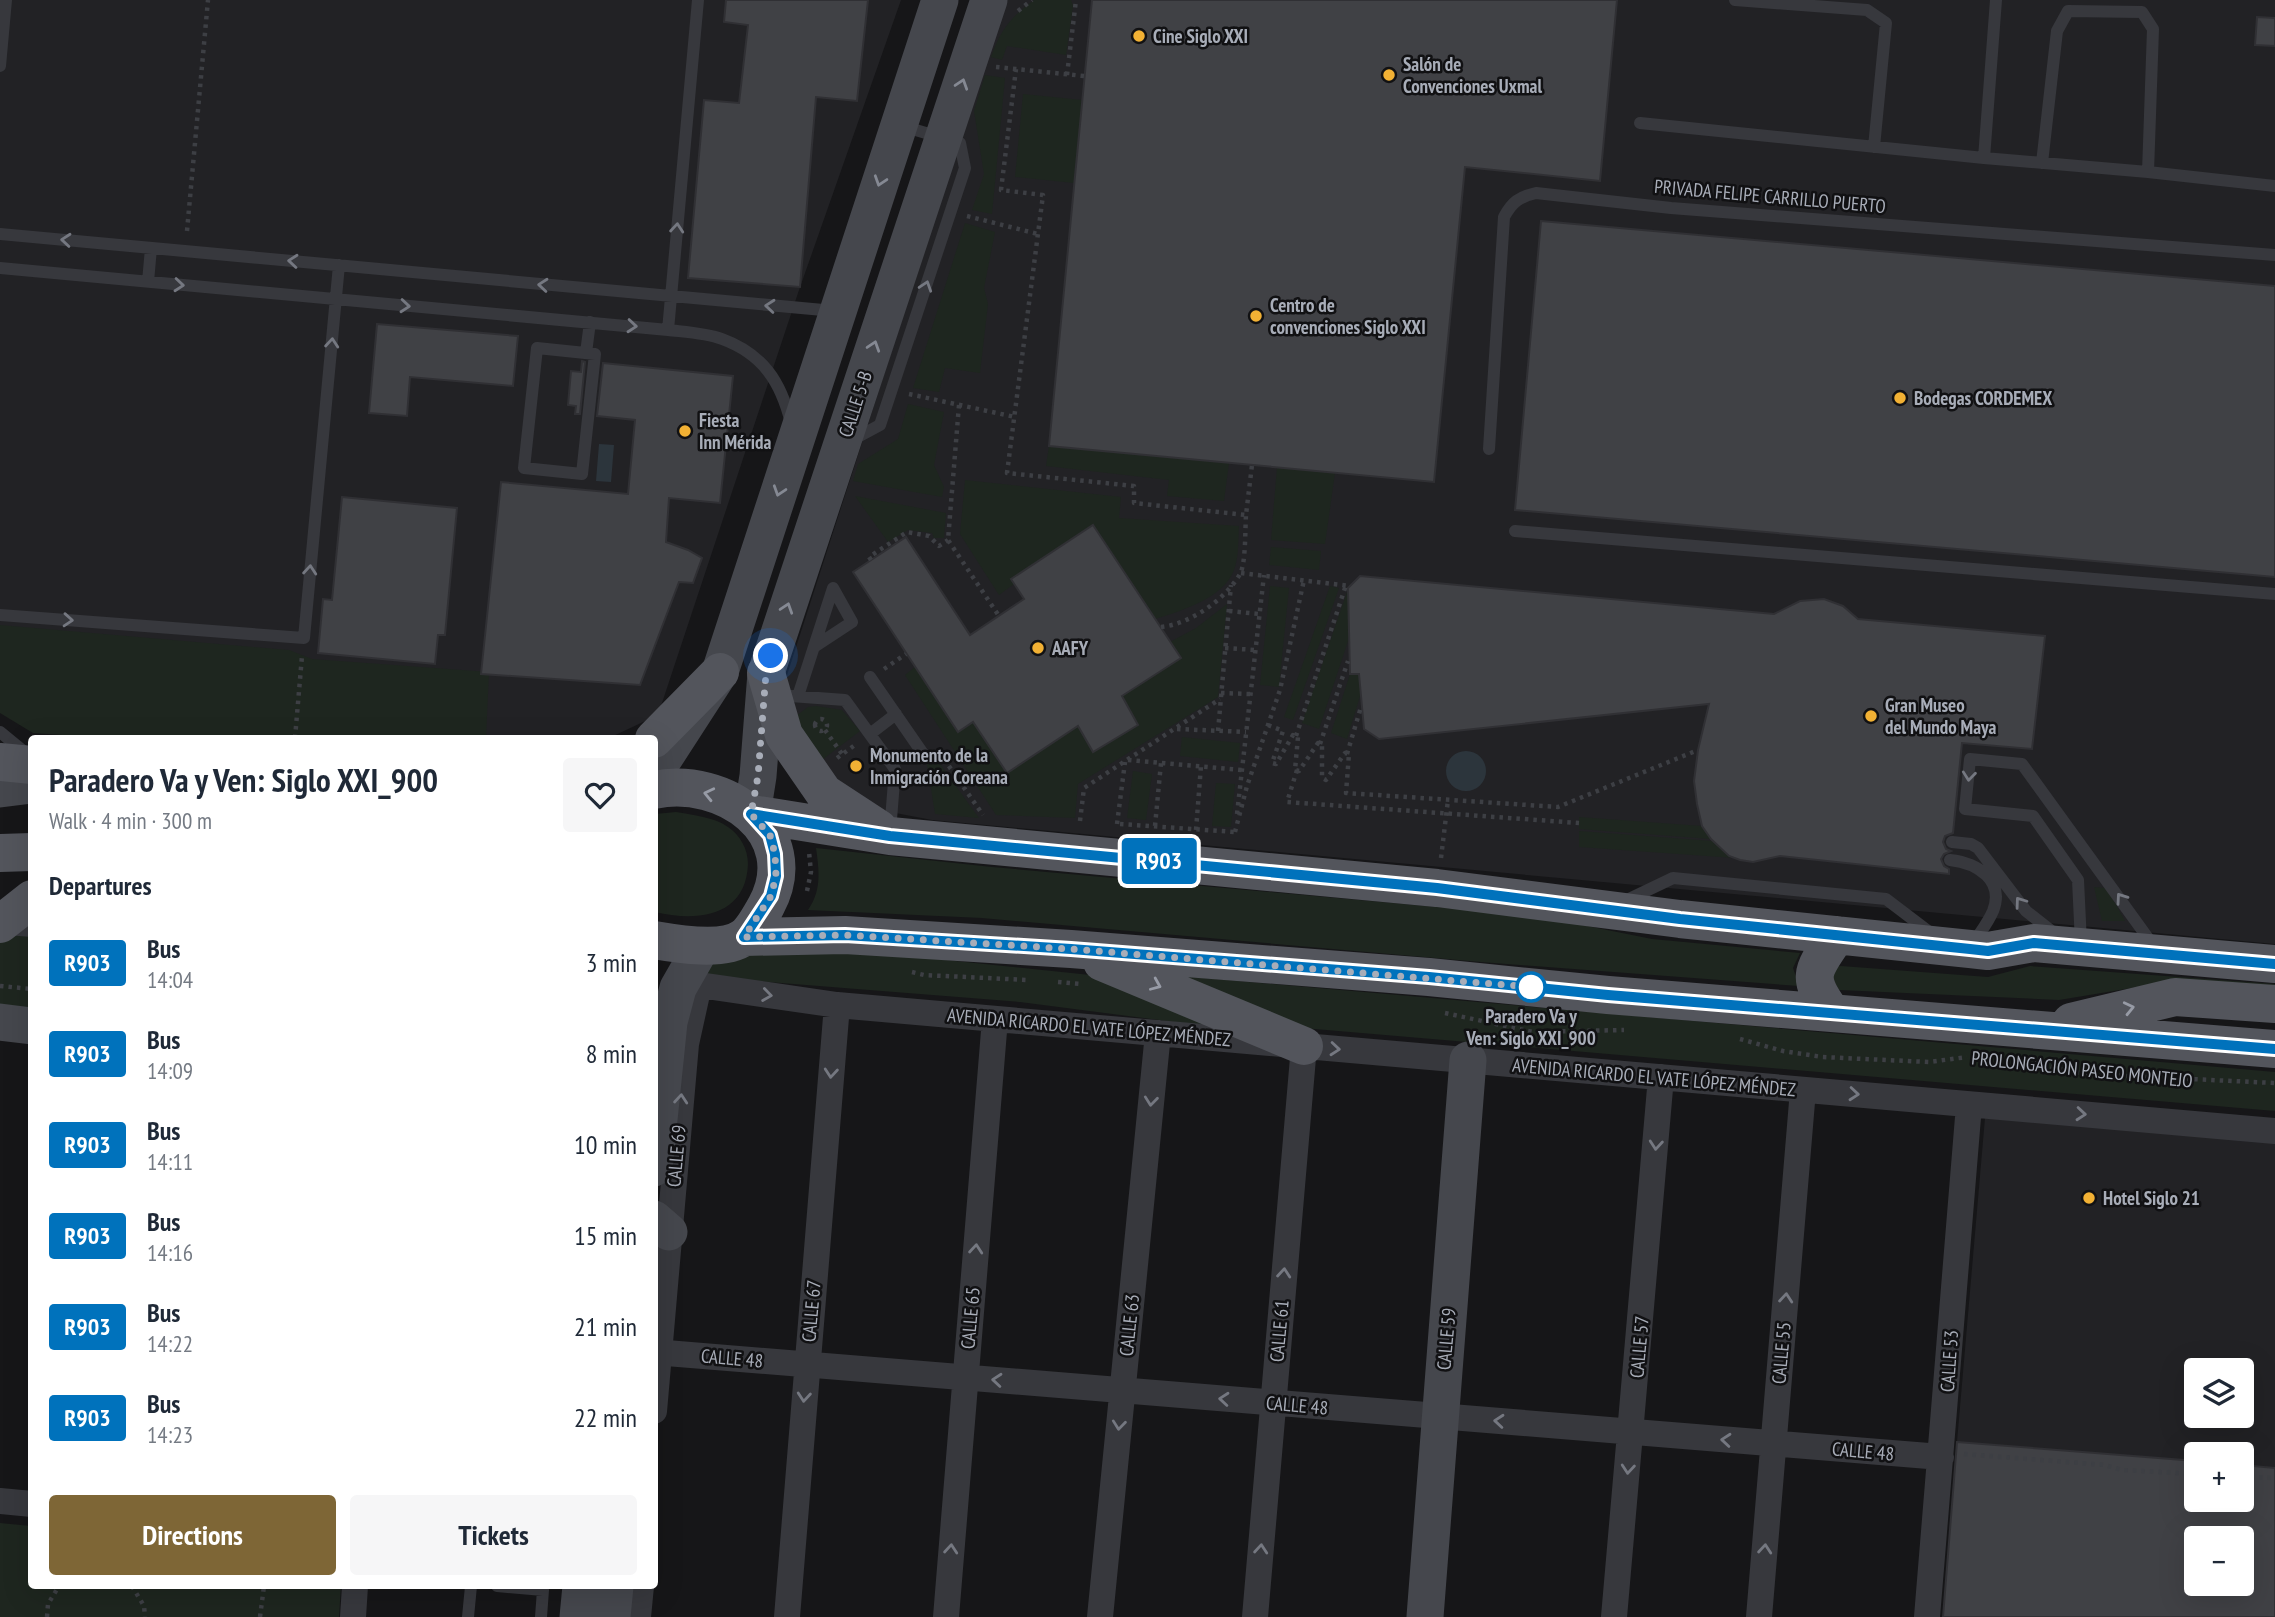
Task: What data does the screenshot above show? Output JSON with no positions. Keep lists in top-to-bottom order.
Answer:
{
  "streets": {
    "street": [
      "CALLE 5-B",
      "AVENIDA RICARDO EL VATE LÓPEZ MÉNDEZ",
      "CALLE 69",
      "CALLE 67",
      "CALLE 65",
      "CALLE 63",
      "CALLE 61",
      "CALLE 59",
      "CALLE 57",
      "CALLE 55",
      "CALLE 48",
      "CALLE 53"
    ],
    "lane": ["PRIVADA FELIPE CARRILLO PUERTO"],
    "path": ["PROLONGACIÓN PASEO MONTEJO"]
  },
  "crossings": [
    ["AVENIDA RICARDO EL VATE LÓPEZ MÉNDEZ", "CALLE 69"],
    ["AVENIDA RICARDO EL VATE LÓPEZ MÉNDEZ", "CALLE 67"],
    ["AVENIDA RICARDO EL VATE LÓPEZ MÉNDEZ", "CALLE 65"],
    ["AVENIDA RICARDO EL VATE LÓPEZ MÉNDEZ", "CALLE 63"],
    ["AVENIDA RICARDO EL VATE LÓPEZ MÉNDEZ", "CALLE 61"],
    ["AVENIDA RICARDO EL VATE LÓPEZ MÉNDEZ", "CALLE 59"],
    ["AVENIDA RICARDO EL VATE LÓPEZ MÉNDEZ", "CALLE 57"],
    ["AVENIDA RICARDO EL VATE LÓPEZ MÉNDEZ", "CALLE 55"],
    ["AVENIDA RICARDO EL VATE LÓPEZ MÉNDEZ", "CALLE 53"],
    ["CALLE 67", "CALLE 48"],
    ["CALLE 65", "CALLE 48"],
    ["CALLE 63", "CALLE 48"],
    ["CALLE 61", "CALLE 48"],
    ["CALLE 59", "CALLE 48"],
    ["CALLE 57", "CALLE 48"],
    ["CALLE 55", "CALLE 48"],
    ["CALLE 48", "CALLE 53"]
  ],
  "one_way": [
    "AVENIDA RICARDO EL VATE LÓPEZ MÉNDEZ",
    "CALLE 67",
    "CALLE 65",
    "CALLE 63",
    "CALLE 61",
    "CALLE 57",
    "CALLE 55",
    "CALLE 48"
  ],
  "places": [
    "Cine Siglo XXI",
    "Salón de Convenciones Uxmal",
    "Centro de convenciones Siglo XXI",
    "Bodegas CORDEMEX",
    "Fiesta Inn Mérida",
    "AAFY",
    "Gran Museo del Mundo Maya",
    "Monumento de la Inmigración Coreana",
    "Paradero Va y Ven: Siglo XXI_900",
    "Hotel Siglo 21"
  ],
  "lines": ["bus line R903"],
  "page": {
    "on_map": "R903",
    "heading": [
      ["Paradero Va y Ven: Siglo XXI_900", "Walk · 4 min · 300 m"],
      "Departures"
    ],
    "list": [
      {
        "mark": "R903",
        "name": "Bus",
        "note": "14:04",
        "value": "3 min"
      },
      {
        "mark": "R903",
        "name": "Bus",
        "note": "14:09",
        "value": "8 min"
      },
      {
        "mark": "R903",
        "name": "Bus",
        "note": "14:11",
        "value": "10 min"
      },
      {
        "mark": "R903",
        "name": "Bus",
        "note": "14:16",
        "value": "15 min"
      },
      {
        "mark": "R903",
        "name": "Bus",
        "note": "14:22",
        "value": "21 min"
      },
      {
        "mark": "R903",
        "name": "Bus",
        "note": "14:23",
        "value": "22 min"
      }
    ],
    "map_buttons": ["+", "−"],
    "buttons": ["Directions", "Tickets"]
  }
}
